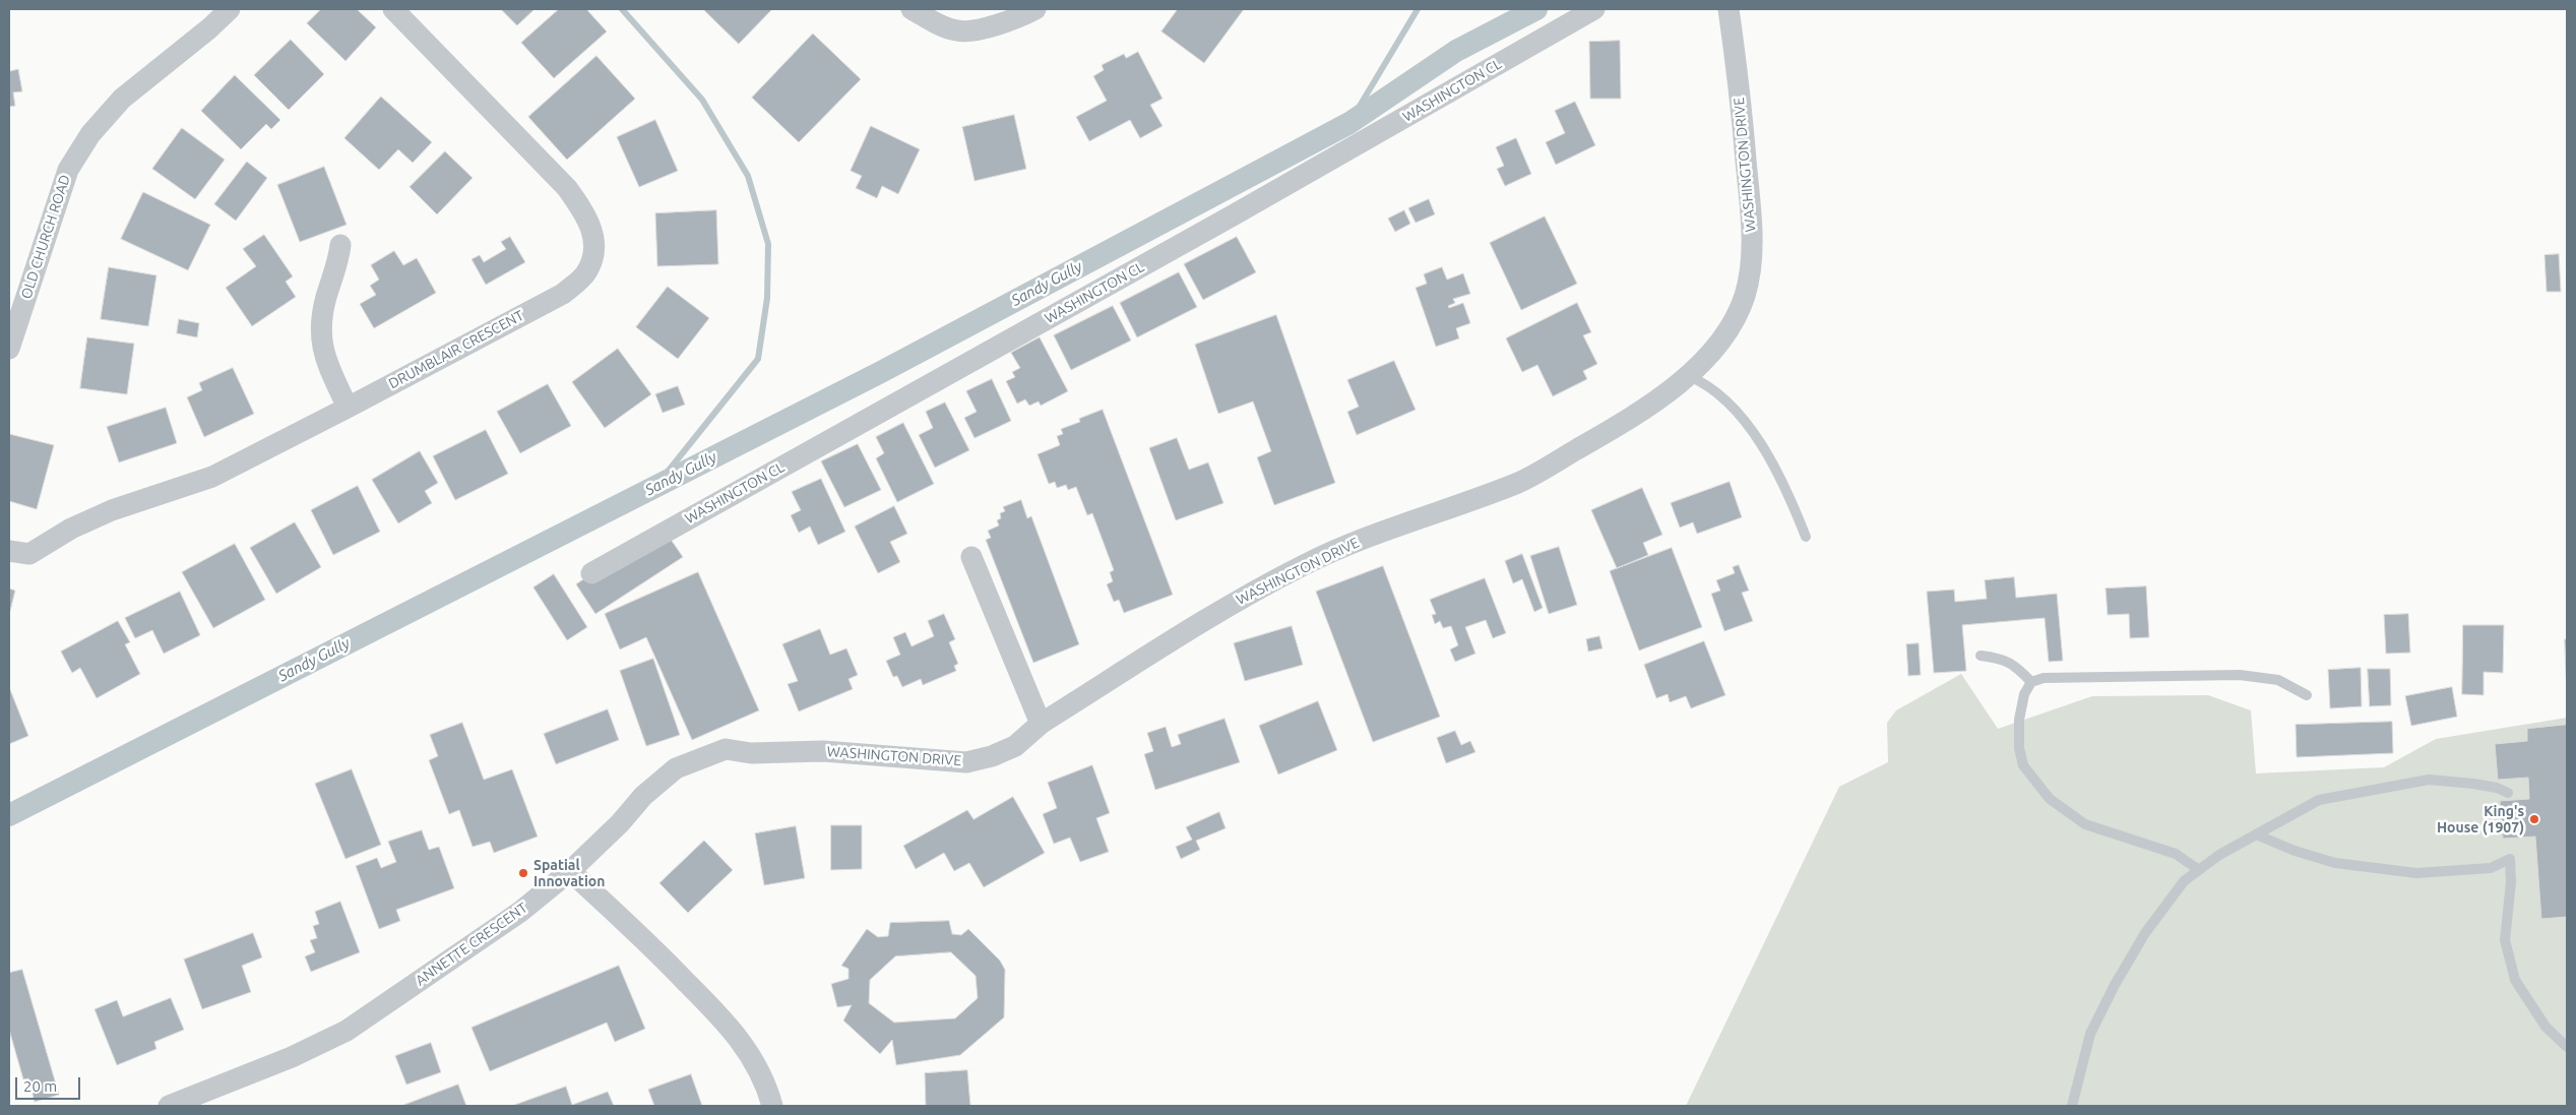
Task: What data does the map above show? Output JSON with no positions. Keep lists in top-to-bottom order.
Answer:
{
  "streets": {
    "street": [
      "WASHINGTON CL",
      "WASHINGTON DRIVE",
      "OLD CHURCH ROAD",
      "DRUMBLAIR CRESCENT",
      "ANNETTE CRESCENT"
    ]
  },
  "crossings": [
    ["WASHINGTON DRIVE", "ANNETTE CRESCENT"]
  ],
  "water": ["Sandy Gully"],
  "places": ["King's House (1907)", "Spatial Innovation"],
  "scale_bar": "20 m"
}
